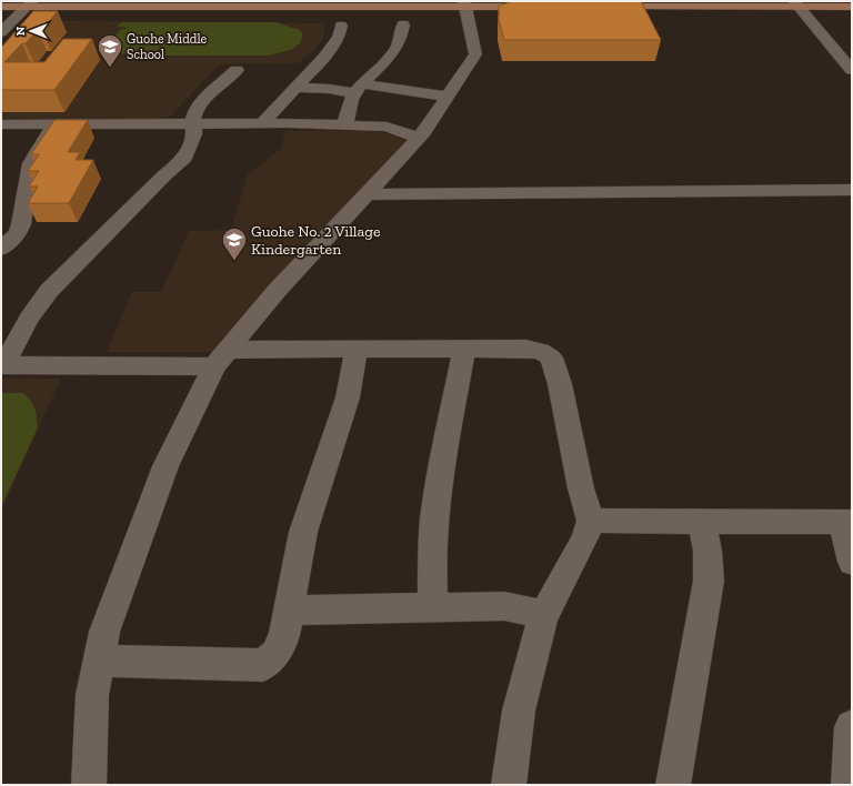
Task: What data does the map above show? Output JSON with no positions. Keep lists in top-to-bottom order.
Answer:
{
  "places": {
    "school or university": ["Guohe Middle School", "Guohe No. 2 Village Kindergarten"]
  },
  "north": "left"
}
